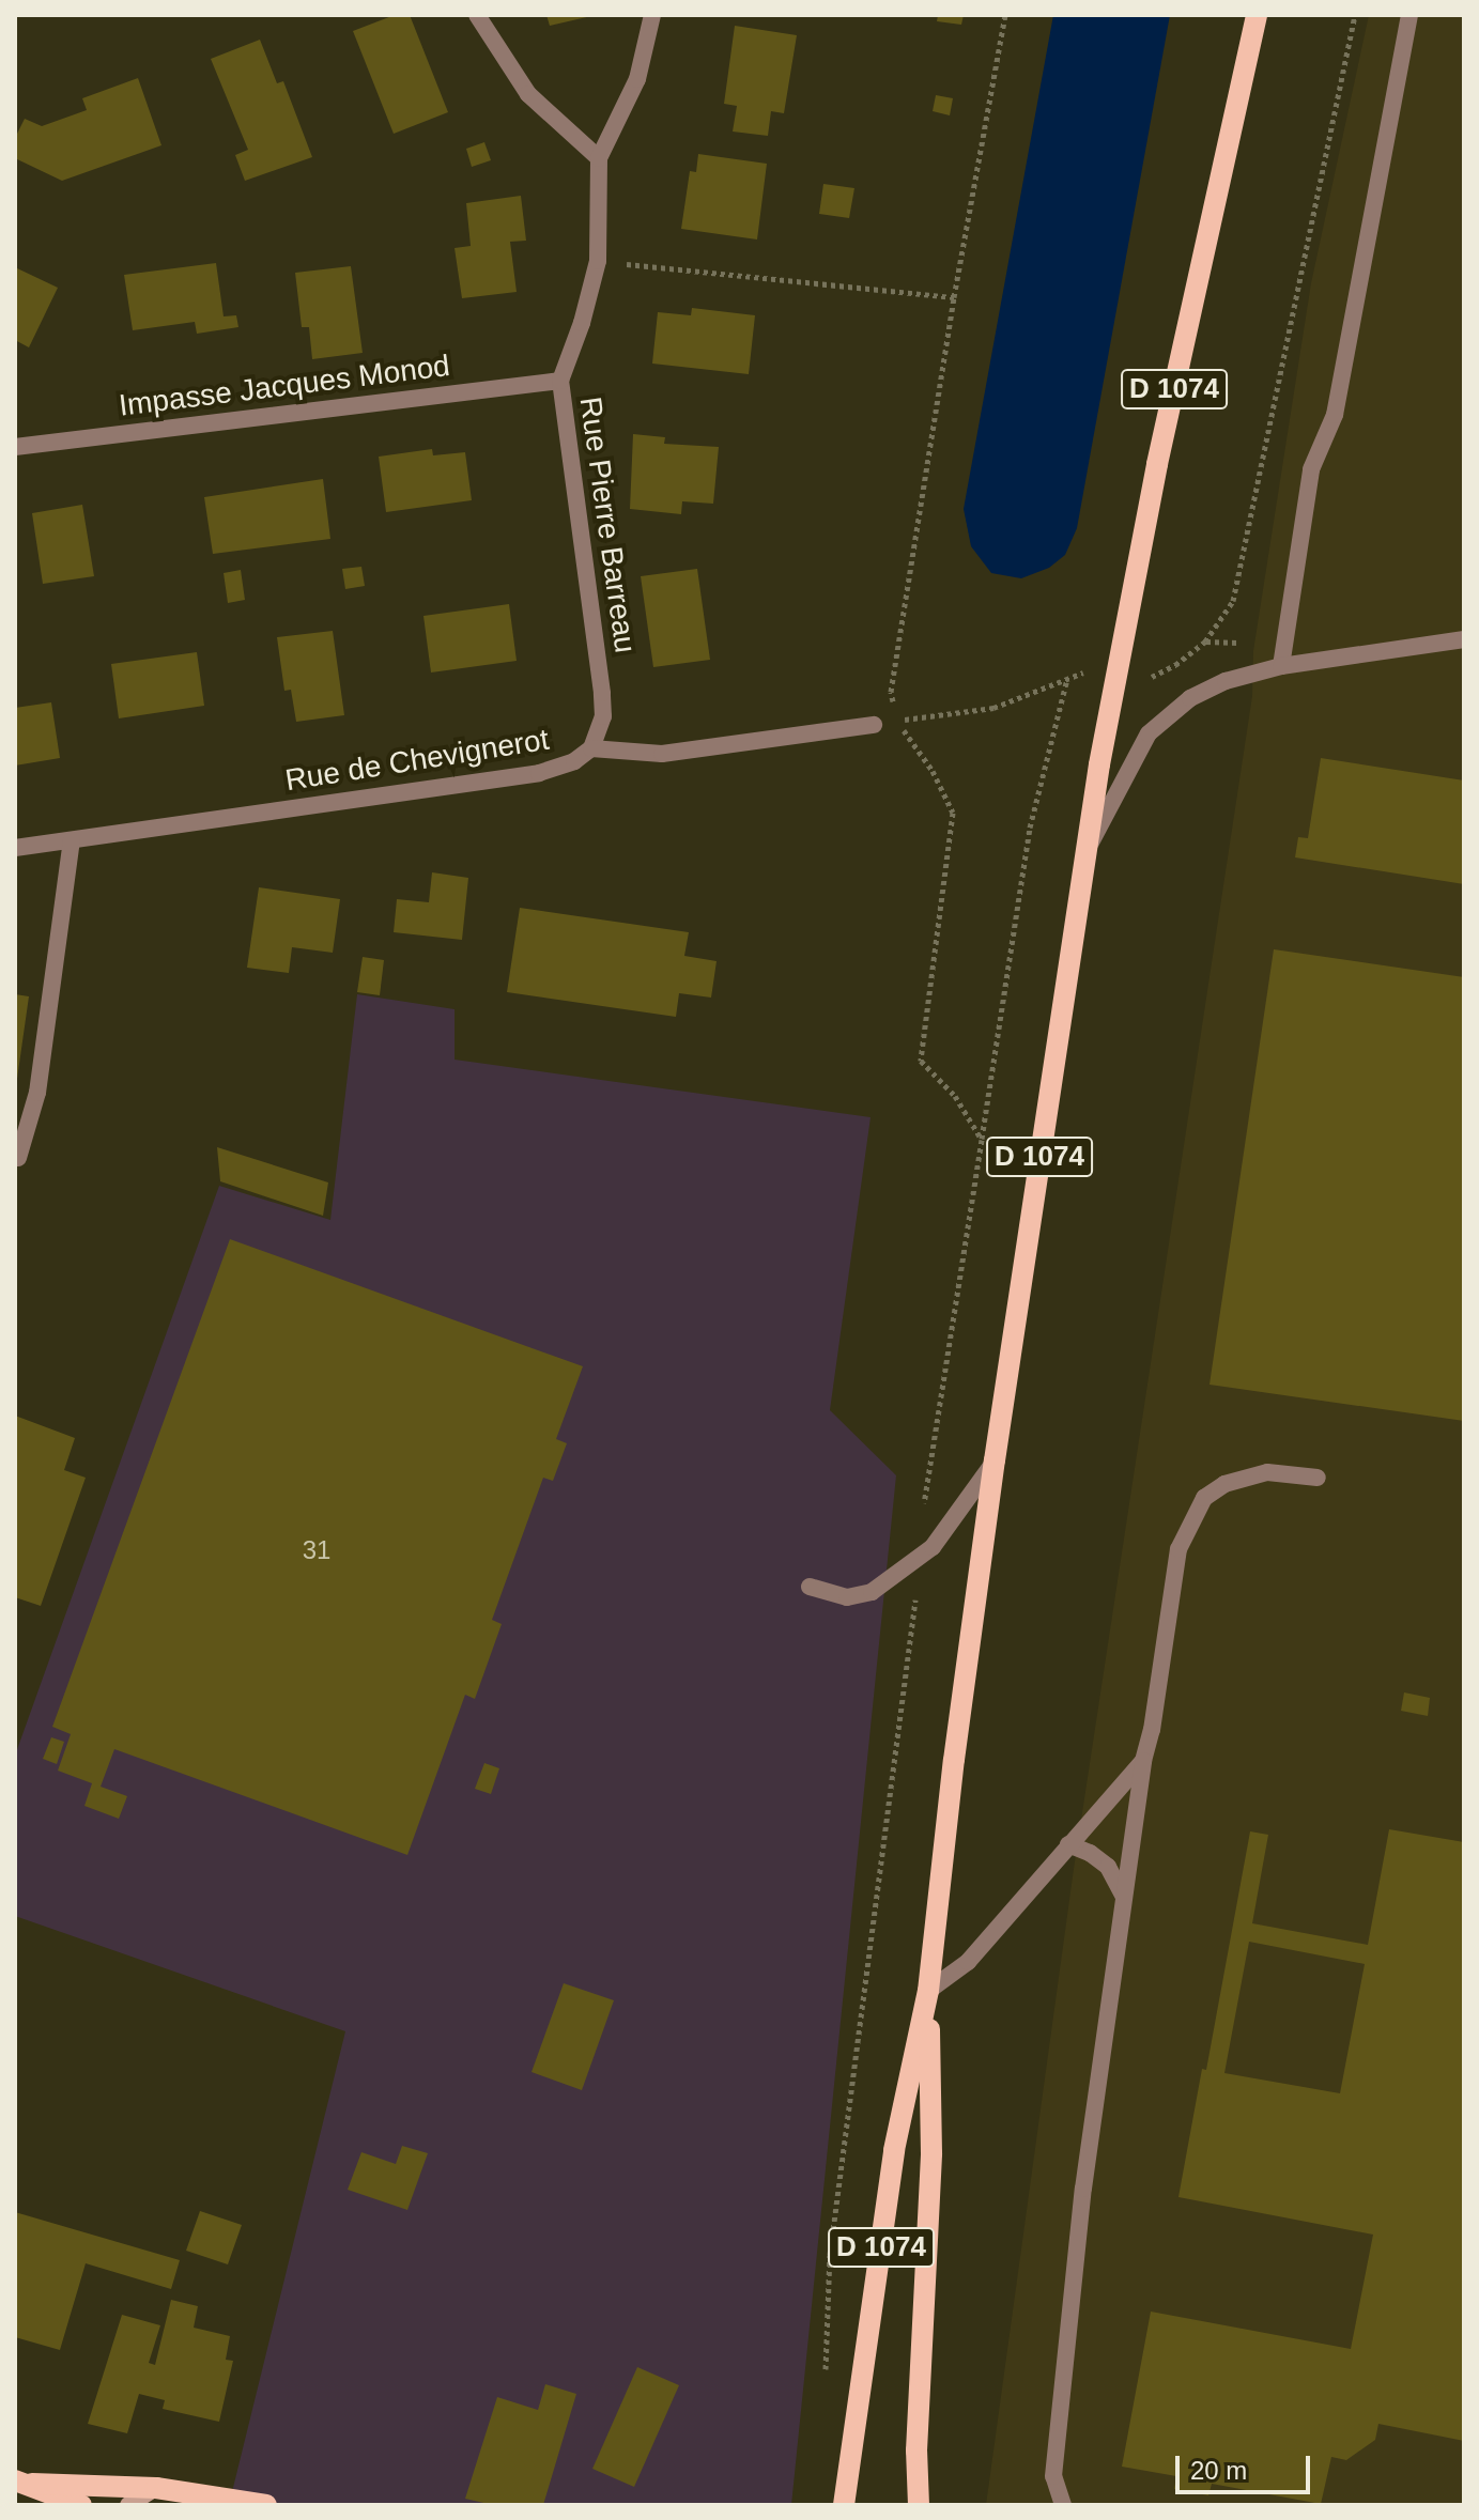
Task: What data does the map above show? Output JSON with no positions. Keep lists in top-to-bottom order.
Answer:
{
  "streets": {
    "main road": ["D 1074"],
    "street": ["Impasse Jacques Monod", "Rue Pierre Barreau", "Rue de Chevignerot"]
  },
  "crossings": [
    ["Impasse Jacques Monod", "Rue Pierre Barreau"],
    ["Rue Pierre Barreau", "Rue de Chevignerot"]
  ],
  "house_numbers": ["31"],
  "scale_bar": "20 m"
}
